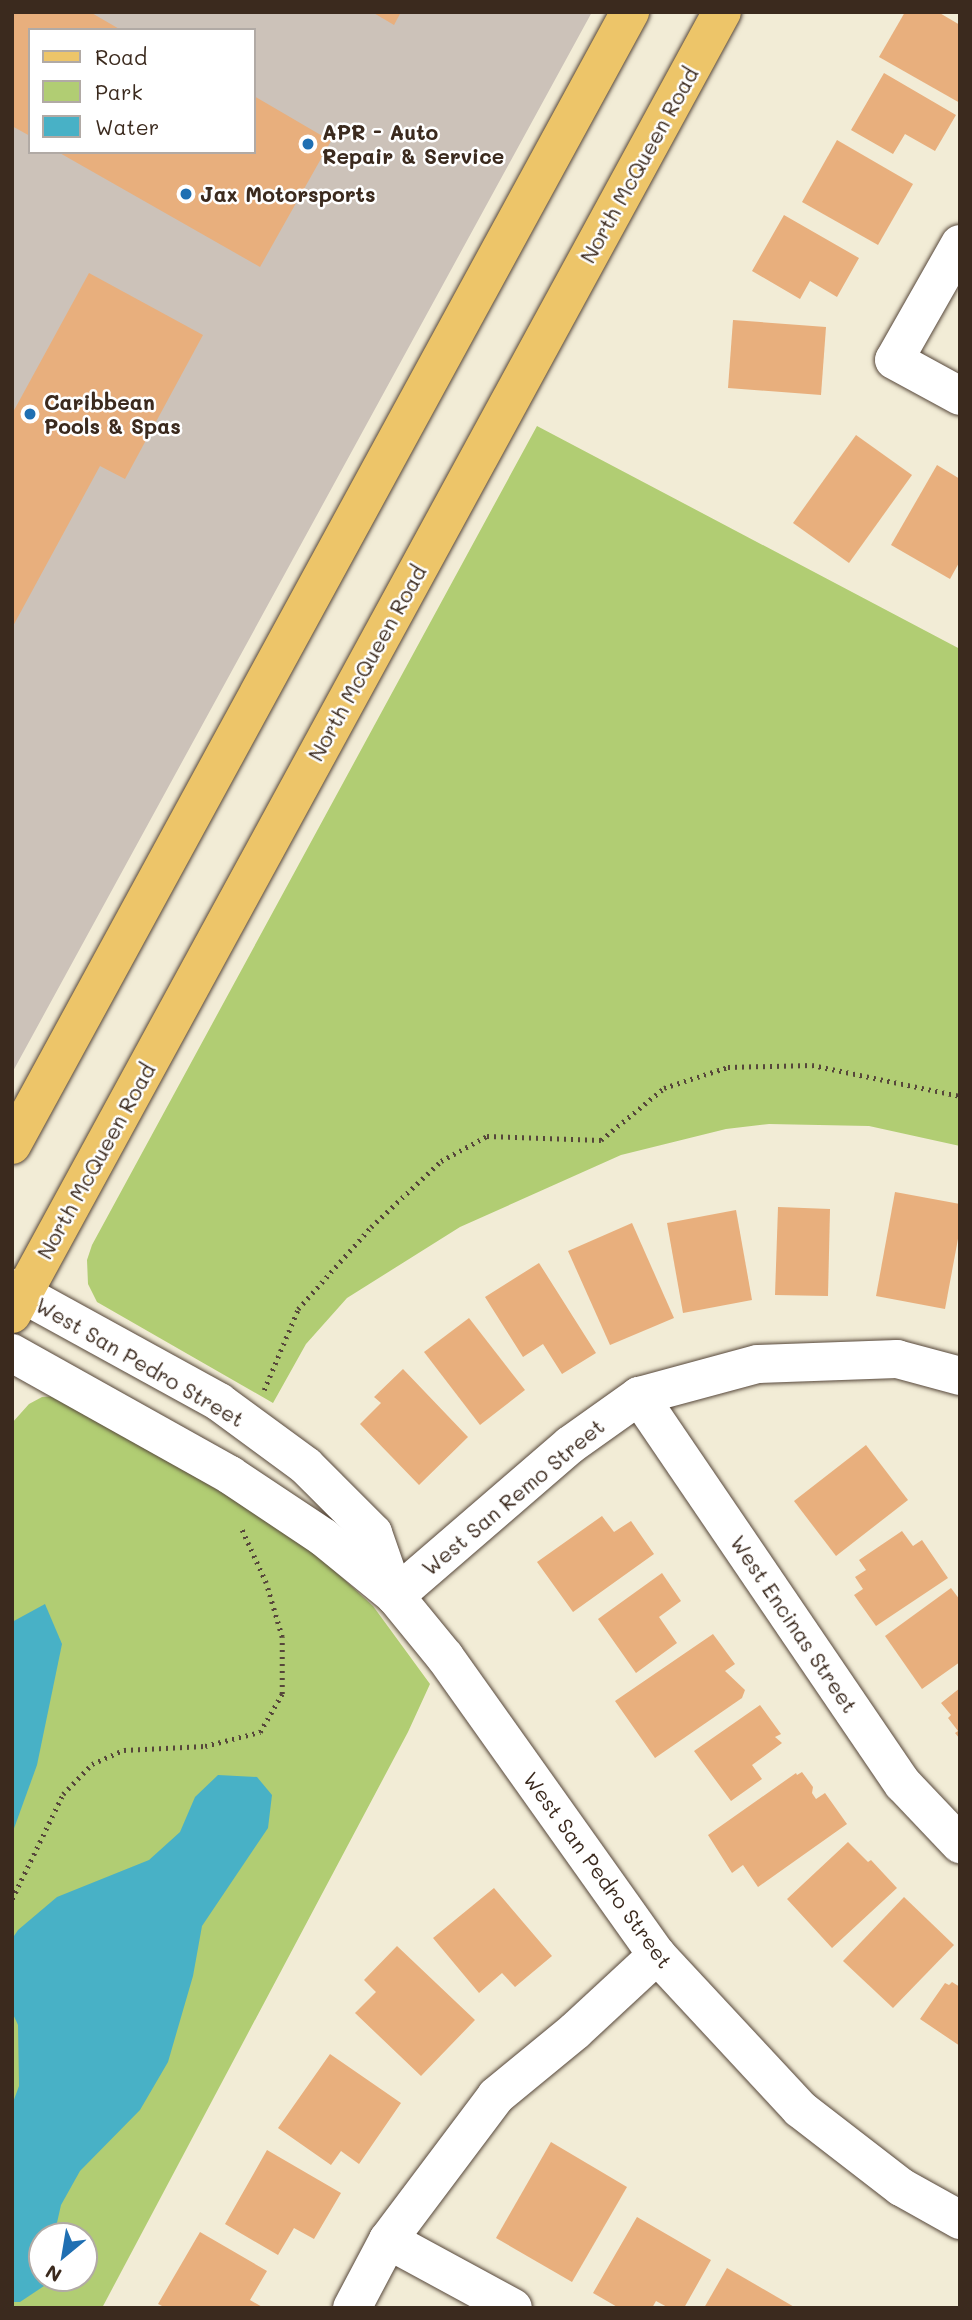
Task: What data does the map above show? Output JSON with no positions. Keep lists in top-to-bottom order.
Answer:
{
  "streets": {
    "main road": ["North McQueen Road"],
    "street": ["West San Pedro Street", "West San Remo Street", "West Encinas Street"]
  },
  "crossings": [
    ["North McQueen Road", "West San Pedro Street"],
    ["West San Pedro Street", "West San Remo Street"],
    ["West San Remo Street", "West Encinas Street"]
  ],
  "places": ["APR - Auto Repair & Service", "Jax Motorsports", "Caribbean Pools & Spas"],
  "legend": ["Road", "Park", "Water"],
  "north": "bottom left"
}
